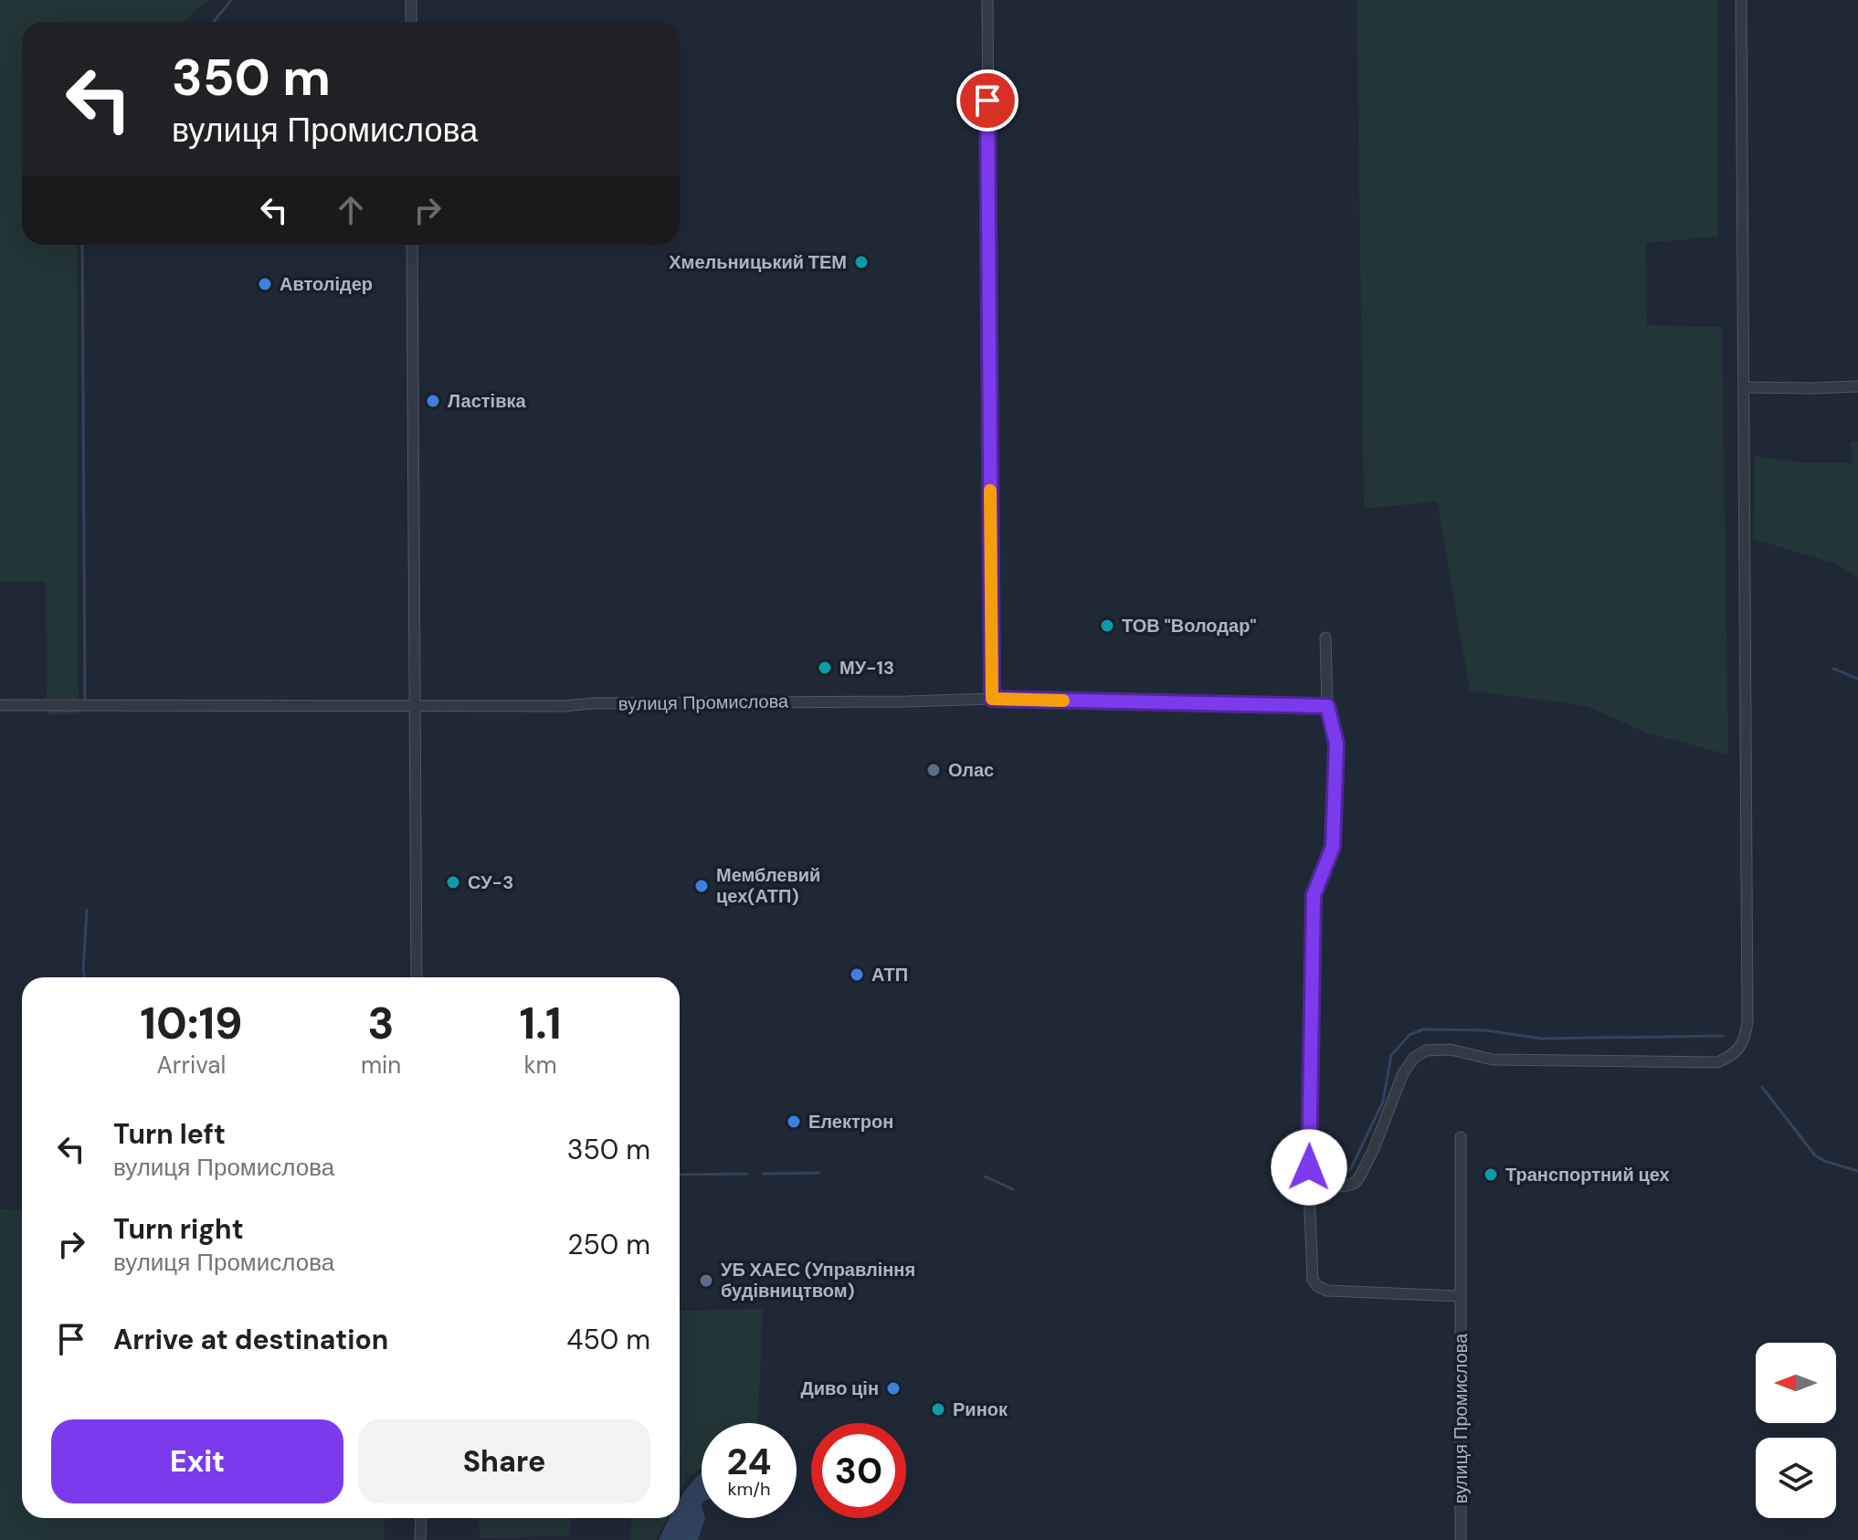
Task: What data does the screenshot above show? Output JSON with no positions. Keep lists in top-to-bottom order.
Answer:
{
  "streets": {
    "street": ["вулиця Промислова"]
  },
  "places": [
    "Хмельницький ТЕМ",
    "Автолідер",
    "Ластівка",
    "ТОВ \"Володар\"",
    "МУ-13",
    "Олас",
    "СУ-3",
    "Мемблевий цех(АТП)",
    "АТП",
    "Електрон",
    "Транспортний цех",
    "УБ ХАЕС (Управління будівництвом)",
    "Диво цін",
    "Ринок"
  ],
  "north": "left",
  "page": {
    "turn": ["350 m", "вулиця Промислова"],
    "eta": [
      "10:19",
      "Arrival",
      "3",
      "min",
      "1.1",
      "km"
    ],
    "list": [
      {
        "name": "Turn left",
        "note": "вулиця Промислова",
        "value": "350 m"
      },
      {
        "name": "Turn right",
        "note": "вулиця Промислова",
        "value": "250 m"
      },
      {
        "name": "Arrive at destination",
        "value": "450 m"
      }
    ],
    "buttons": ["Exit", "Share"],
    "speed": "24 km/h",
    "limit": "30"
  }
}
